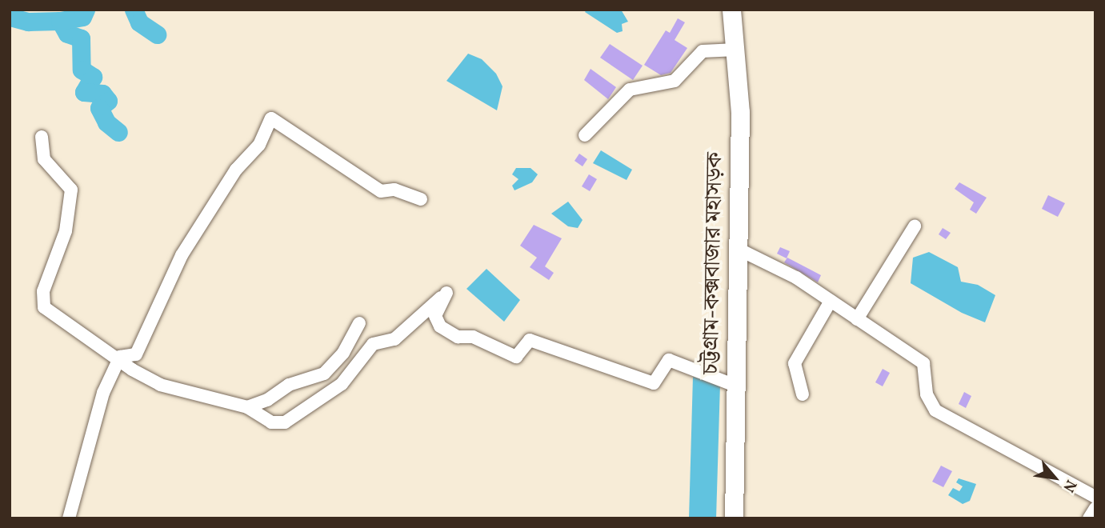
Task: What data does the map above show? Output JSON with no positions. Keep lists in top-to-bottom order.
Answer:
{
  "streets": {
    "highway": ["চট্টগ্রাম-কক্সবাজার মহাসড়ক"]
  },
  "north": "bottom right"
}
